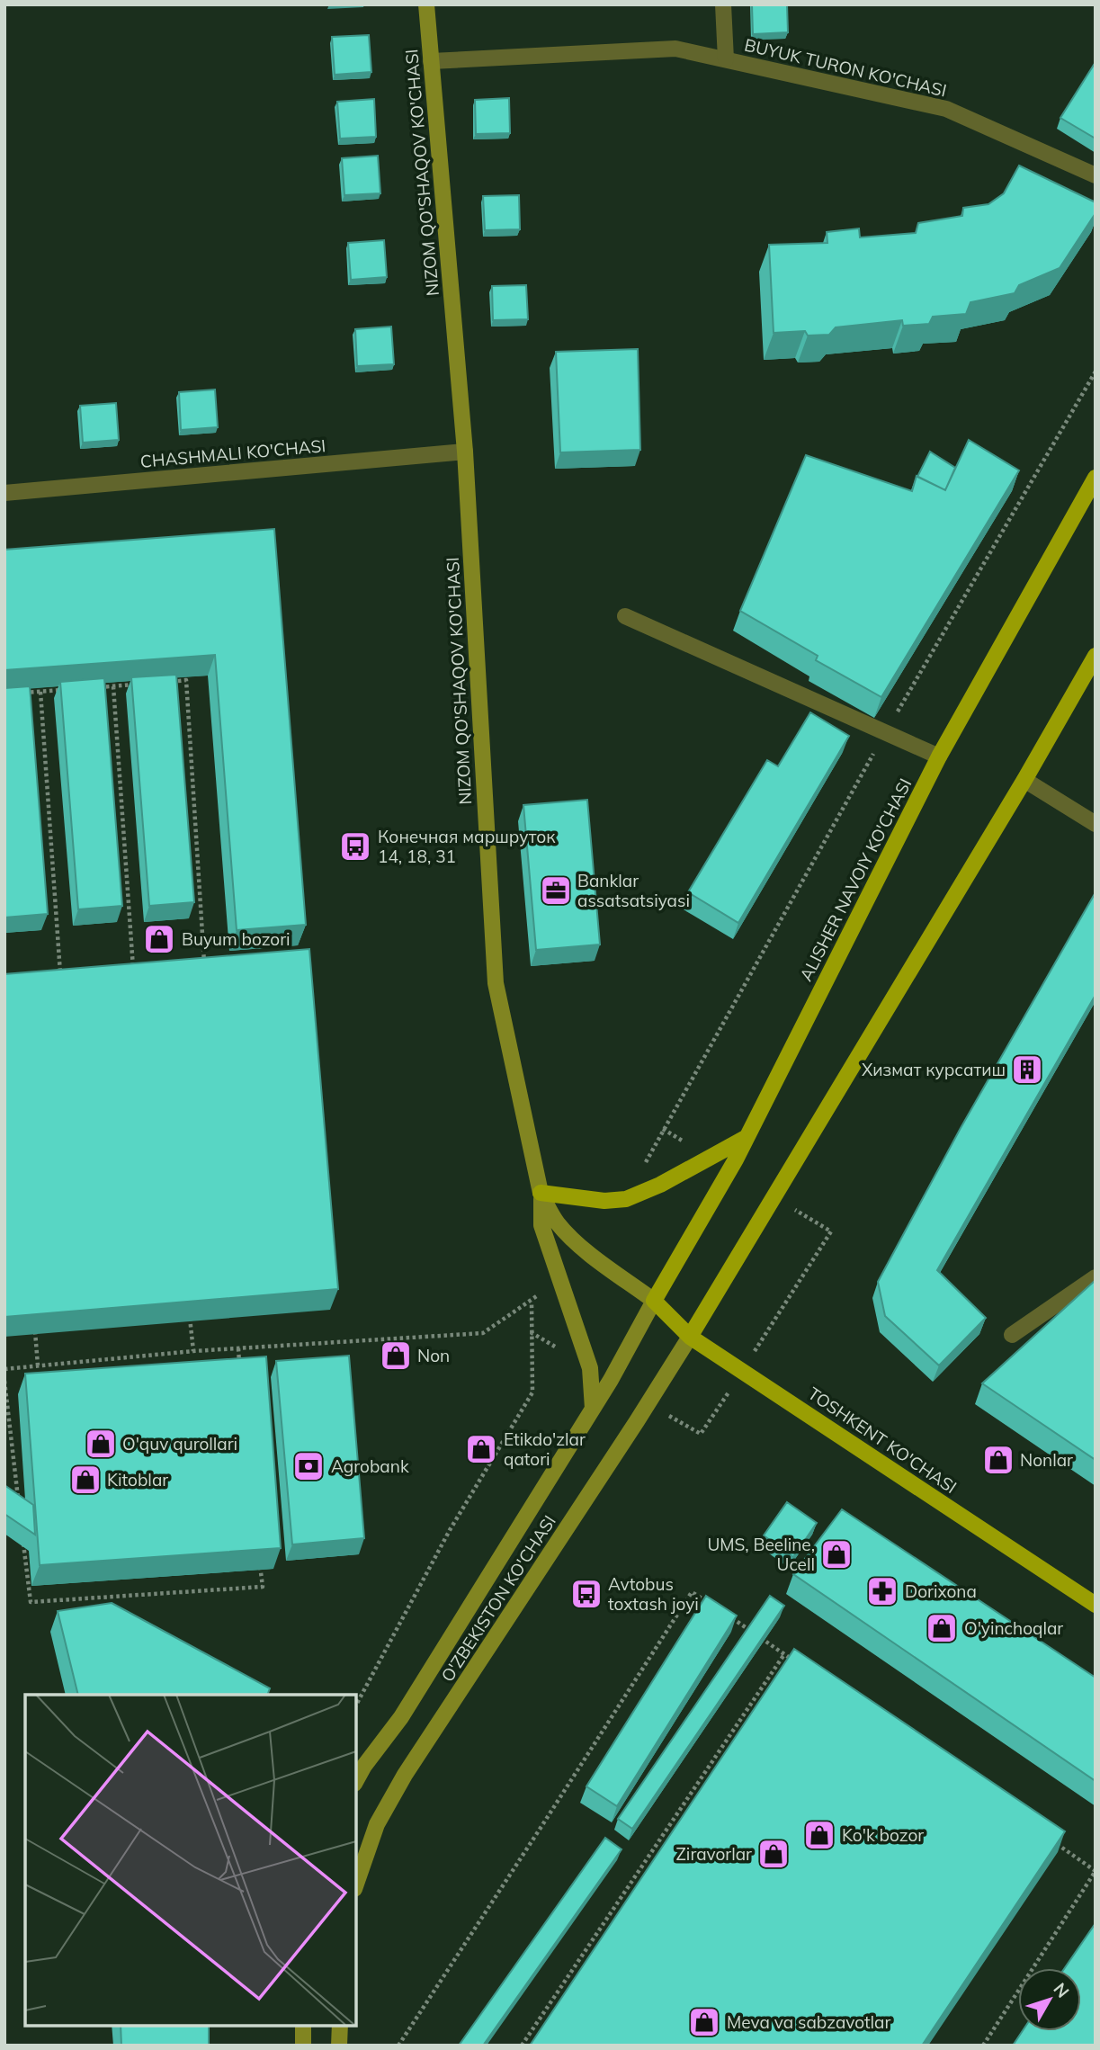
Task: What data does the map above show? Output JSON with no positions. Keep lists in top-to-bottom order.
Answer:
{
  "streets": {
    "main road": [
      "NIZOM QO'SHAQOV KO'CHASI",
      "ALISHER NAVOIY KO'CHASI",
      "TOSHKENT KO'CHASI",
      "O'ZBEKISTON KO'CHASI"
    ],
    "street": ["BUYUK TURON KO'CHASI", "CHASHMALI KO'CHASI"]
  },
  "crossings": [
    ["BUYUK TURON KO'CHASI", "NIZOM QO'SHAQOV KO'CHASI"],
    ["NIZOM QO'SHAQOV KO'CHASI", "CHASHMALI KO'CHASI"],
    ["NIZOM QO'SHAQOV KO'CHASI", "ALISHER NAVOIY KO'CHASI"],
    ["NIZOM QO'SHAQOV KO'CHASI", "TOSHKENT KO'CHASI"],
    ["NIZOM QO'SHAQOV KO'CHASI", "O'ZBEKISTON KO'CHASI"],
    ["ALISHER NAVOIY KO'CHASI", "TOSHKENT KO'CHASI"],
    ["ALISHER NAVOIY KO'CHASI", "O'ZBEKISTON KO'CHASI"],
    ["TOSHKENT KO'CHASI", "O'ZBEKISTON KO'CHASI"]
  ],
  "places": {
    "bus stop": ["Конечная маршруток 14, 18, 31", "Avtobus toxtash joyi"],
    "office": ["Banklar assatsatsiyasi"],
    "shop": [
      "Buyum bozori",
      "Non",
      "O'quv qurollari",
      "Etikdo'zlar qatori",
      "Nonlar",
      "Kitoblar",
      "UMS, Beeline, Ucell",
      "O'yinchoqlar",
      "Ko'k bozor",
      "Ziravorlar",
      "Meva va sabzavotlar"
    ],
    "building": ["Хизмат курсатиш"],
    "bank": ["Agrobank"],
    "pharmacy": ["Dorixona"]
  },
  "north": "top right"
}
